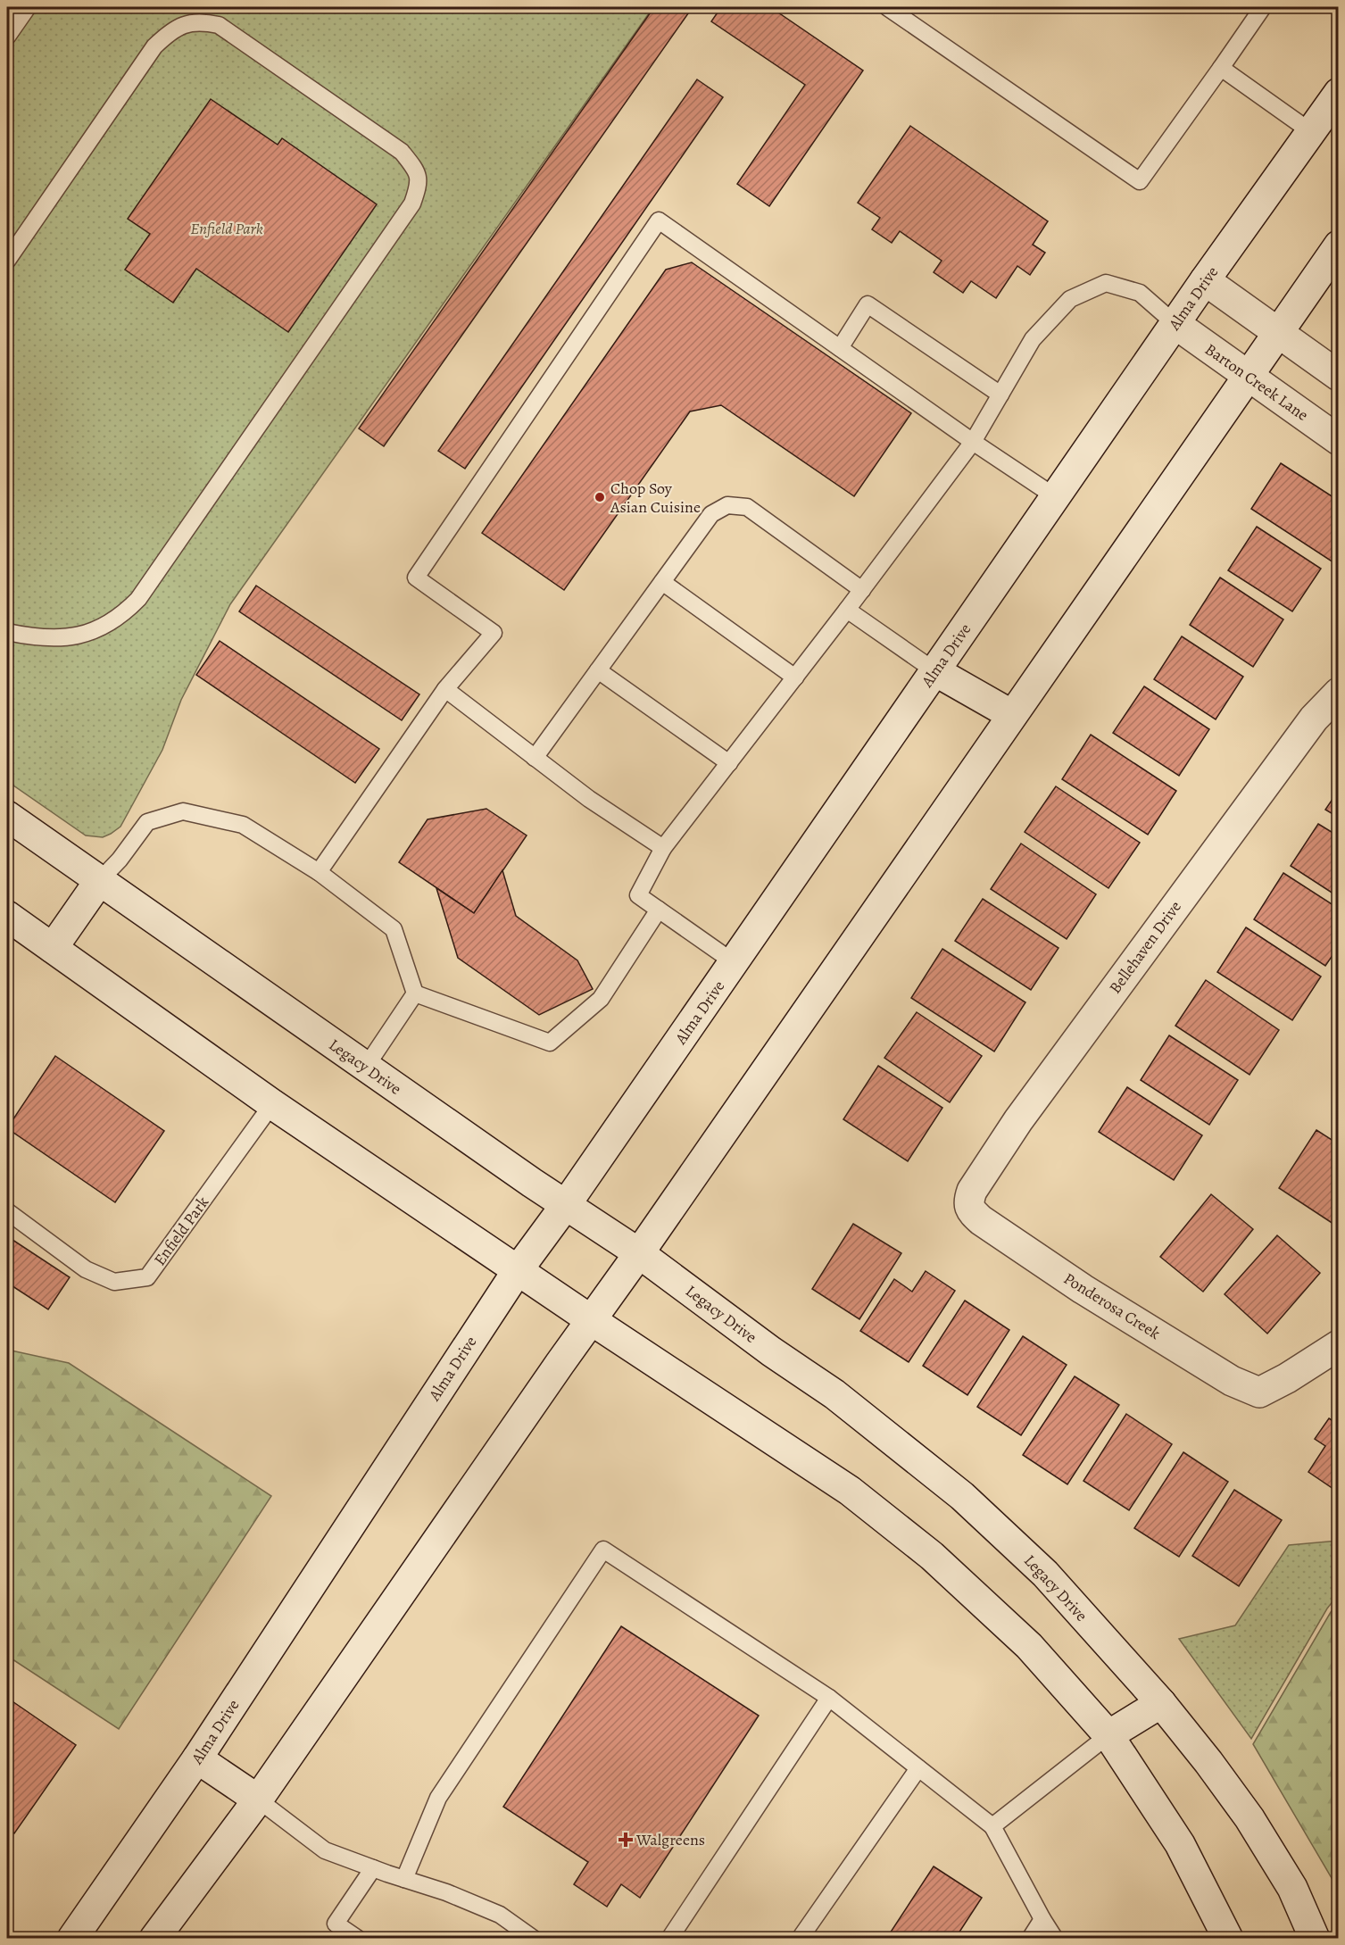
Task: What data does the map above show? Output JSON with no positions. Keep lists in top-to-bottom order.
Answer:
{
  "streets": {
    "main road": [
      "Alma Drive",
      "Barton Creek Lane",
      "Bellehaven Drive",
      "Legacy Drive",
      "Ponderosa Creek"
    ],
    "lane": ["Enfield Park"]
  },
  "crossings": [
    ["Alma Drive", "Barton Creek Lane"],
    ["Alma Drive", "Legacy Drive"],
    ["Bellehaven Drive", "Ponderosa Creek"]
  ],
  "parks": ["Enfield Park"],
  "places": {
    "other": ["Chop Soy Asian Cuisine"],
    "health": ["Walgreens"]
  }
}
